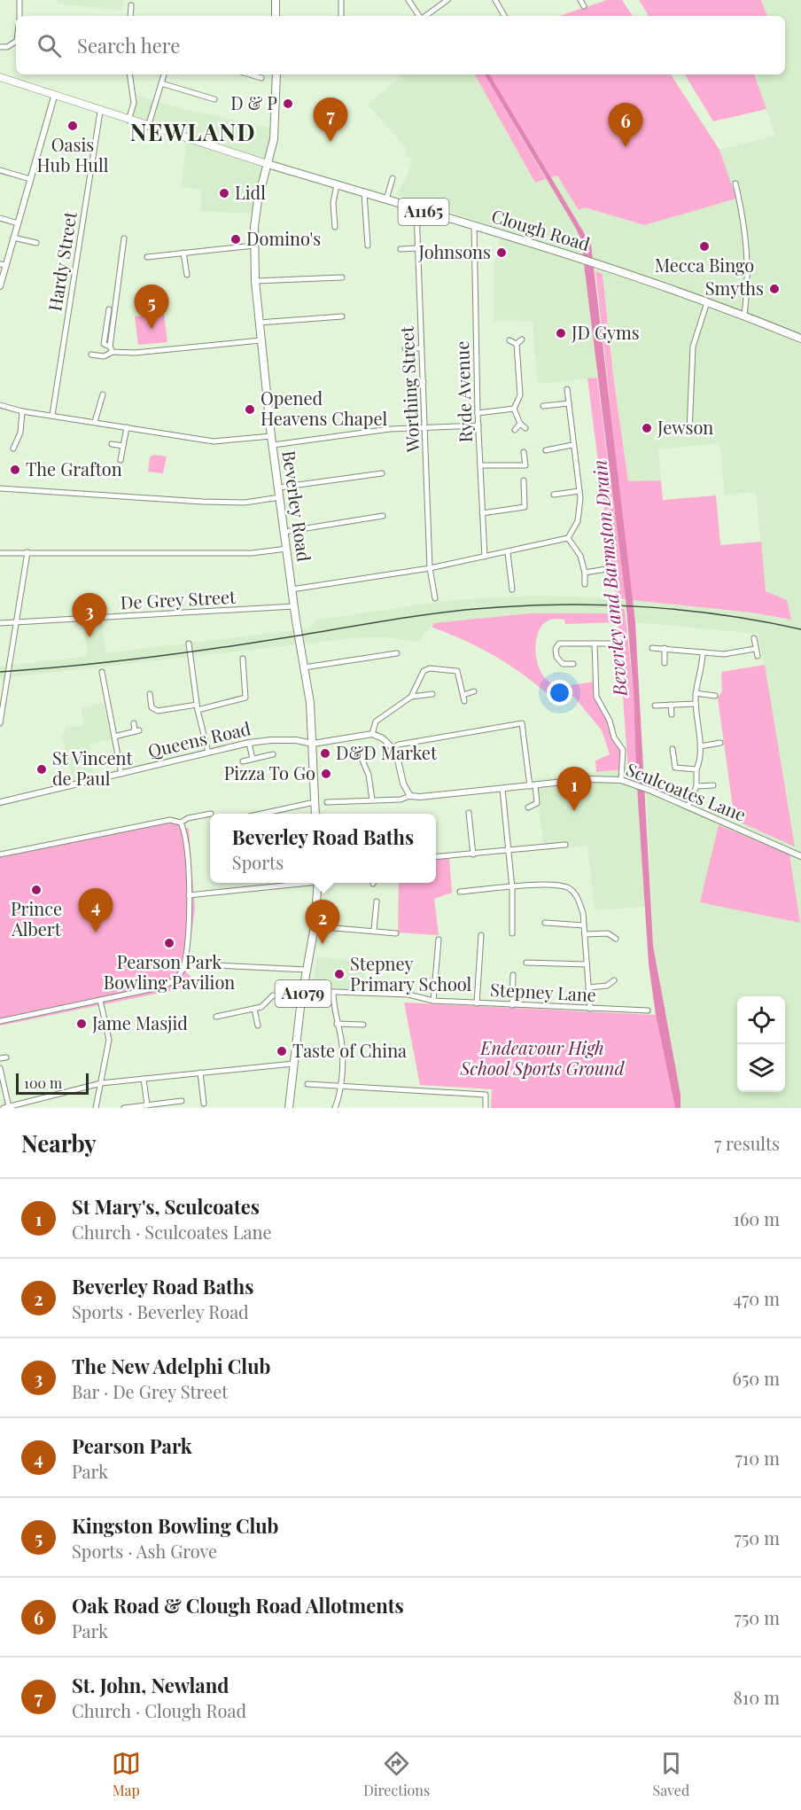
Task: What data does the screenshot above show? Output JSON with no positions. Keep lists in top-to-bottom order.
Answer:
{
  "streets": {
    "main road": [
      "A1165",
      "Clough Road",
      "Beverley Road",
      "A1079"
    ],
    "street": [
      "Hardy Street",
      "Worthing Street",
      "Ryde Avenue",
      "De Grey Street",
      "Queens Road",
      "Sculcoates Lane",
      "Stepney Lane"
    ]
  },
  "crossings": [
    ["Clough Road", "Worthing Street"],
    ["Clough Road", "Ryde Avenue"],
    ["Clough Road", "Beverley Road"],
    ["Beverley Road", "De Grey Street"],
    ["Beverley Road", "Queens Road"]
  ],
  "districts": ["NEWLAND"],
  "water": ["Beverley and Barmston Drain"],
  "parks": ["Endeavour High School Sports Ground"],
  "places": [
    "D & P",
    "Oasis Hub Hull",
    "Lidl",
    "Domino's",
    "Mecca Bingo",
    "Johnsons",
    "Smyths",
    "JD Gyms",
    "Opened Heavens Chapel",
    "Jewson",
    "The Grafton",
    "D&D Market",
    "St Vincent de Paul",
    "Pizza To Go",
    "Prince Albert",
    "Pearson Park Bowling Pavilion",
    "Stepney Primary School",
    "Jame Masjid",
    "Taste of China"
  ],
  "scale_bar": "100 m",
  "page": {
    "search": "Search here",
    "pins": [
      "7",
      "6",
      "5",
      "3",
      "1",
      "4",
      "2"
    ],
    "popup": ["Beverley Road Baths", "Sports"],
    "scale": "100 m",
    "heading": ["Nearby", "7 results"],
    "list": [
      {
        "mark": "1",
        "name": "St Mary's, Sculcoates",
        "note": "Church · Sculcoates Lane",
        "value": "160 m"
      },
      {
        "mark": "2",
        "name": "Beverley Road Baths",
        "note": "Sports · Beverley Road",
        "value": "470 m"
      },
      {
        "mark": "3",
        "name": "The New Adelphi Club",
        "note": "Bar · De Grey Street",
        "value": "650 m"
      },
      {
        "mark": "4",
        "name": "Pearson Park",
        "note": "Park",
        "value": "710 m"
      },
      {
        "mark": "5",
        "name": "Kingston Bowling Club",
        "note": "Sports · Ash Grove",
        "value": "750 m"
      },
      {
        "mark": "6",
        "name": "Oak Road & Clough Road Allotments",
        "note": "Park",
        "value": "750 m"
      },
      {
        "mark": "7",
        "name": "St. John, Newland",
        "note": "Church · Clough Road",
        "value": "810 m"
      }
    ],
    "nav": ["Map", "Directions", "Saved"]
  }
}
